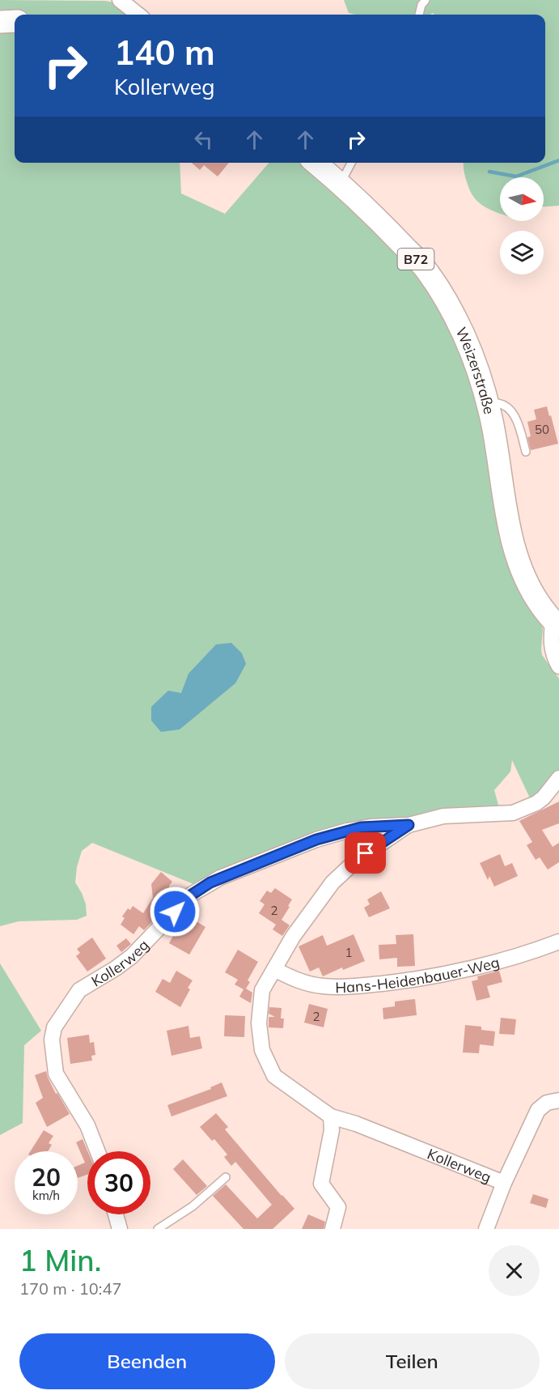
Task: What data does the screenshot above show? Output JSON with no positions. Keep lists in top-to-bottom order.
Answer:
{
  "streets": {
    "main road": ["B72", "Weizerstraße"],
    "street": ["Kollerweg", "Hans-Heidenbauer-Weg"]
  },
  "crossings": [
    ["Kollerweg", "Hans-Heidenbauer-Weg"]
  ],
  "house_numbers": [
    "50",
    "2",
    "1",
    "2"
  ],
  "north": "right",
  "page": {
    "turn": ["140 m", "Kollerweg"],
    "speed": "20 km/h",
    "limit": "30",
    "heading": ["1 Min.", "170 m · 10:47"],
    "buttons": ["Beenden", "Teilen"]
  }
}
